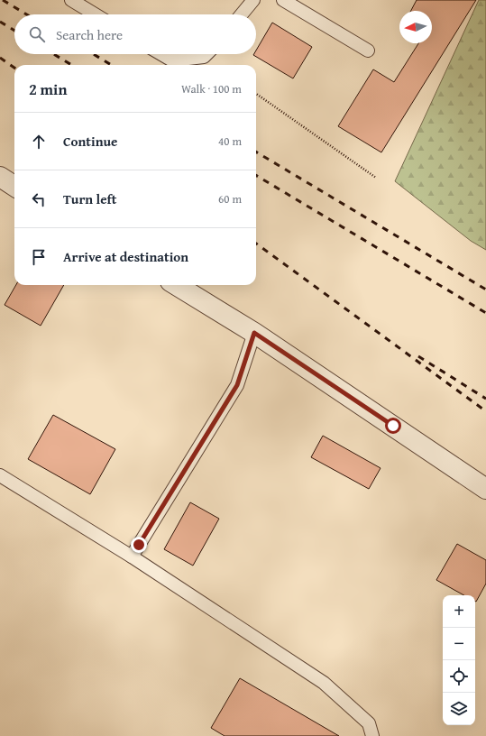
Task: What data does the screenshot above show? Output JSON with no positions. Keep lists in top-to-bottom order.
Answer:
{
  "north": "left",
  "page": {
    "search": "Search here",
    "heading": ["2 min", "Walk · 100 m"],
    "list": [
      ["Continue", "40 m"],
      ["Turn left", "60 m"],
      "Arrive at destination"
    ],
    "map_buttons": ["+", "−"]
  }
}
